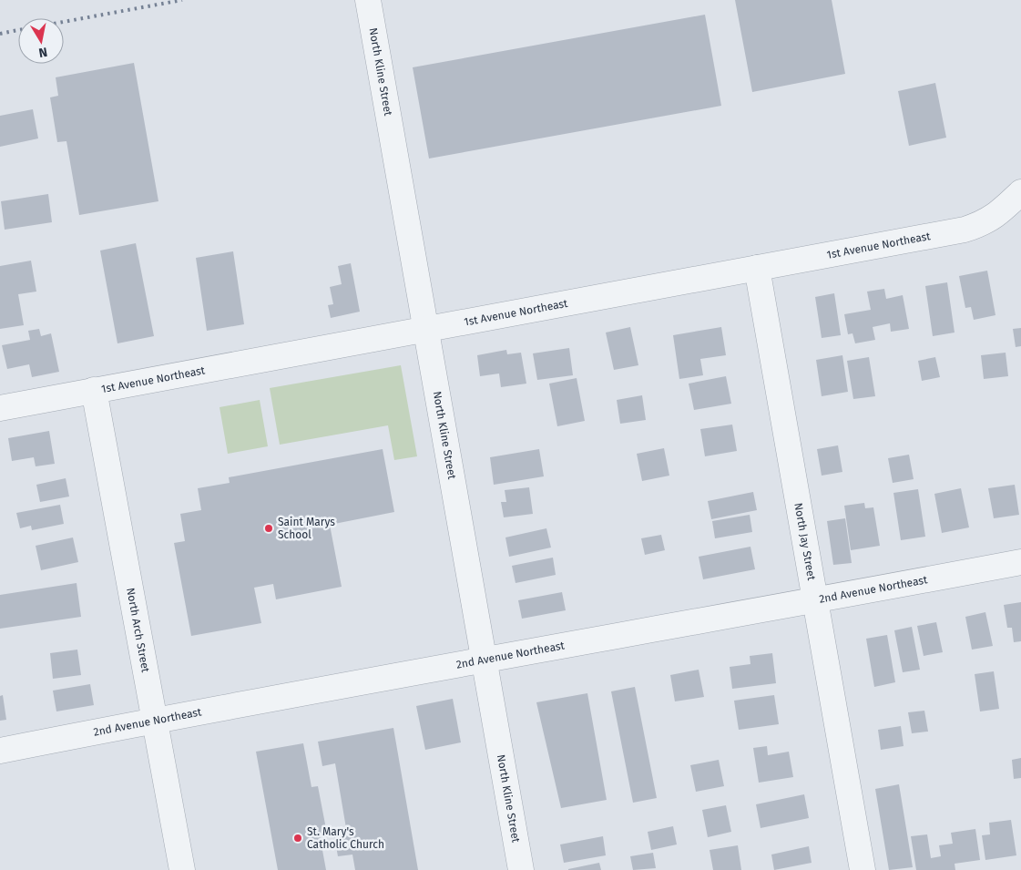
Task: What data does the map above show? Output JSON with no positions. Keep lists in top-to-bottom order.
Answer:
{
  "streets": {
    "street": [
      "North Kline Street",
      "1st Avenue Northeast",
      "North Jay Street",
      "2nd Avenue Northeast",
      "North Arch Street"
    ]
  },
  "crossings": [
    ["North Kline Street", "1st Avenue Northeast"],
    ["North Kline Street", "2nd Avenue Northeast"],
    ["1st Avenue Northeast", "North Jay Street"],
    ["1st Avenue Northeast", "North Arch Street"],
    ["North Jay Street", "2nd Avenue Northeast"],
    ["2nd Avenue Northeast", "North Arch Street"]
  ],
  "places": ["Saint Marys School", "St. Mary's Catholic Church"],
  "north": "bottom"
}
